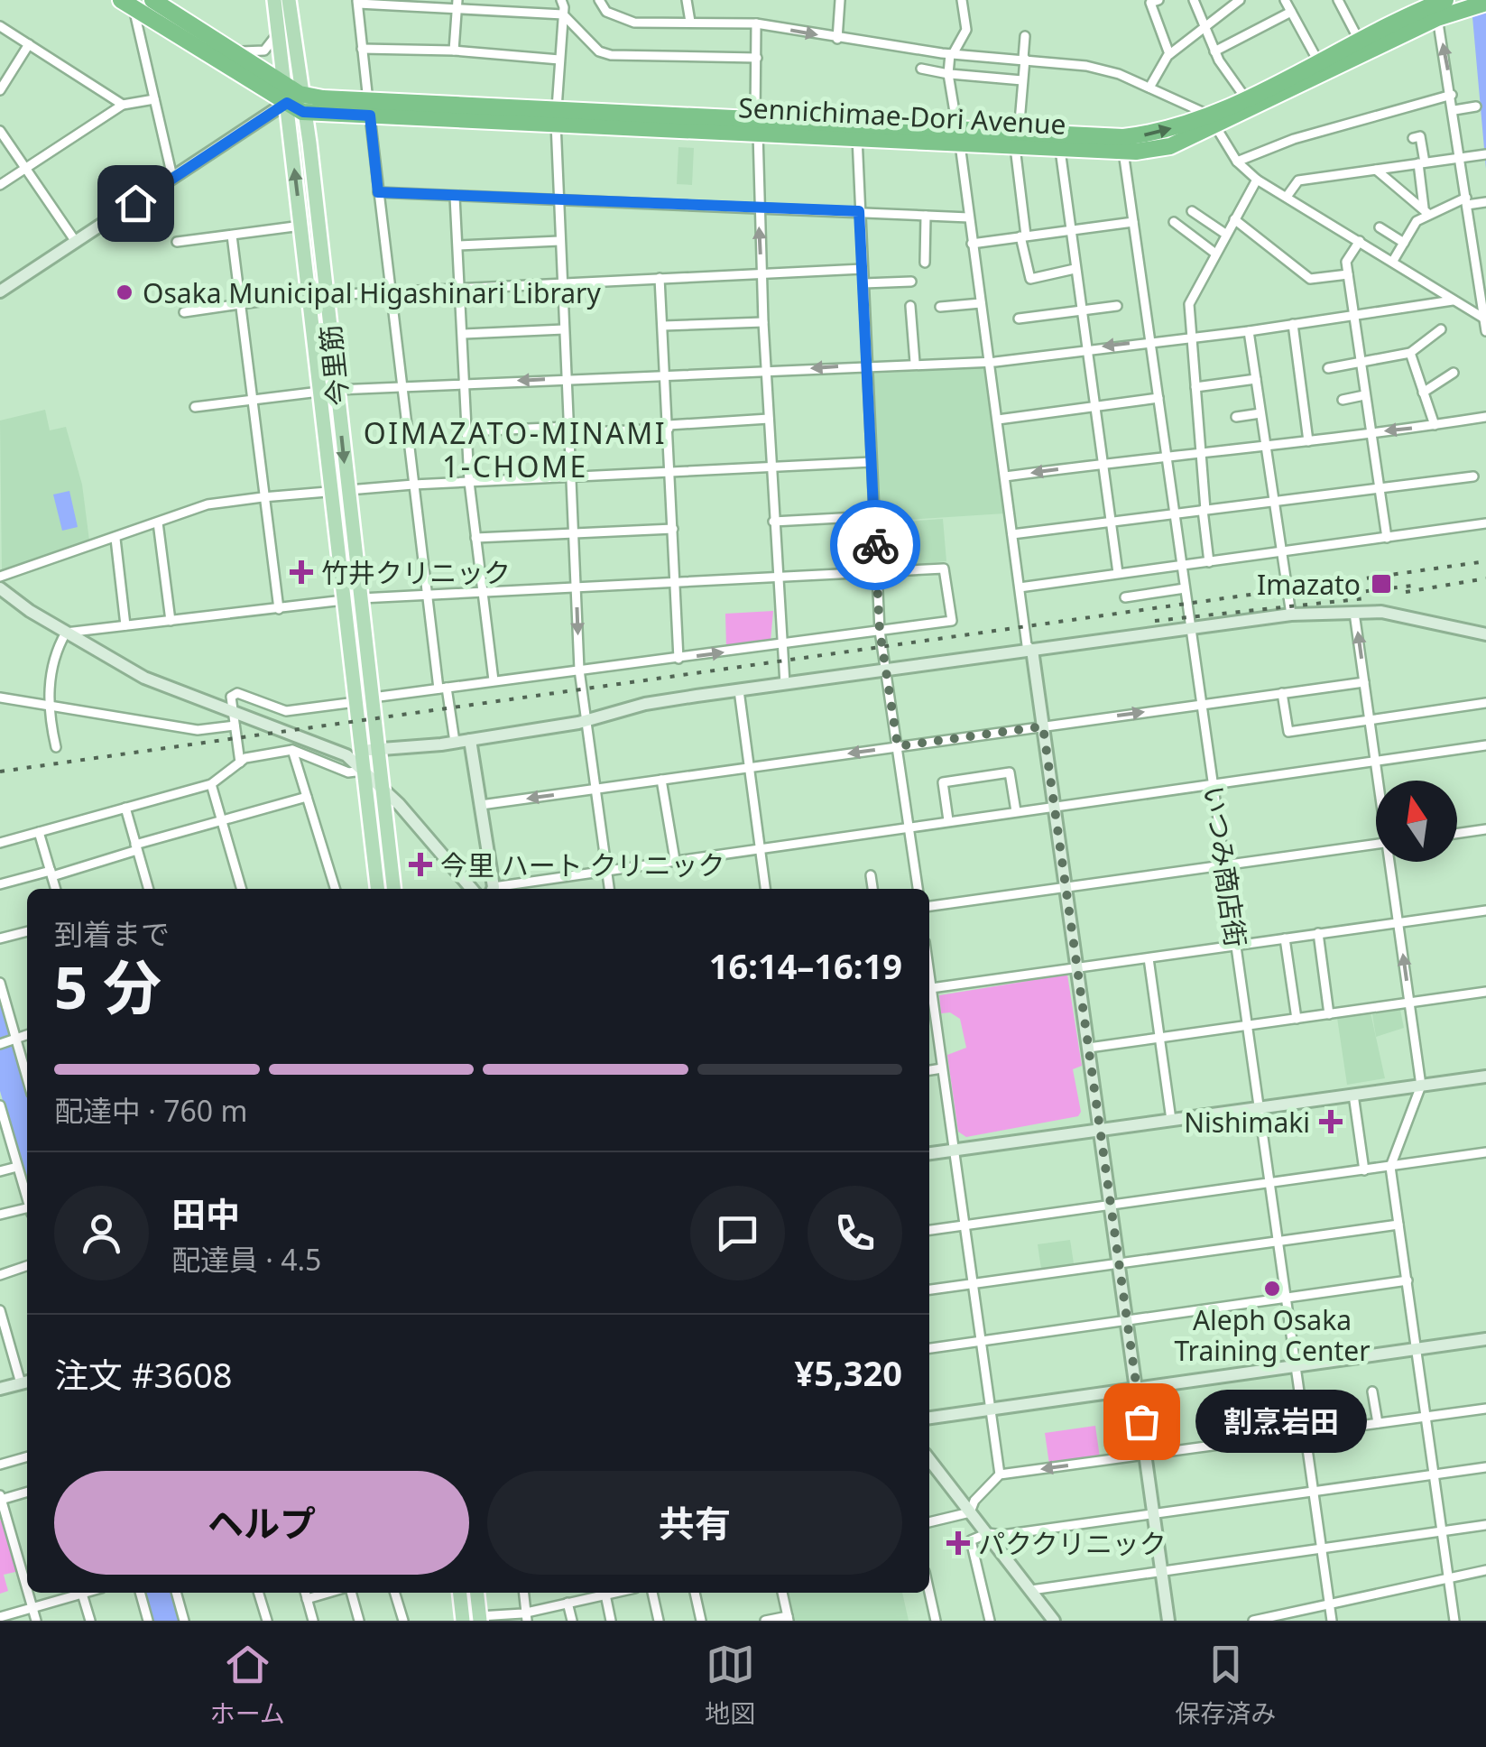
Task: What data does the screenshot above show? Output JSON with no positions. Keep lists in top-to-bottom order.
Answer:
{
  "streets": {
    "highway": ["Sennichimae-Dori Avenue"],
    "main road": ["今里筋"],
    "street": ["いつみ商店街"]
  },
  "crossings": [
    ["Sennichimae-Dori Avenue", "今里筋"],
    ["Sennichimae-Dori Avenue", "いつみ商店街"]
  ],
  "districts": ["OIMAZATO-MINAMI 1-CHOME"],
  "places": {
    "other": ["Osaka Municipal Higashinari Library", "Aleph Osaka Training Center", "割烹岩田"],
    "health": [
      "竹井クリニック",
      "今里 ハート クリニック",
      "Nishimaki",
      "パククリニック"
    ],
    "transit": ["Imazato"]
  },
  "north": "top",
  "page": {
    "heading": ["5 分", "到着まで", "16:14–16:19"],
    "panel": [
      "田中",
      "配達員 · 4.5",
      "注文 #3608",
      "¥5,320"
    ],
    "bar": "配達中 · 760 m",
    "bubble": "割烹岩田",
    "buttons": ["ヘルプ", "共有"],
    "tabs": ["ホーム", "地図", "保存済み"]
  }
}
